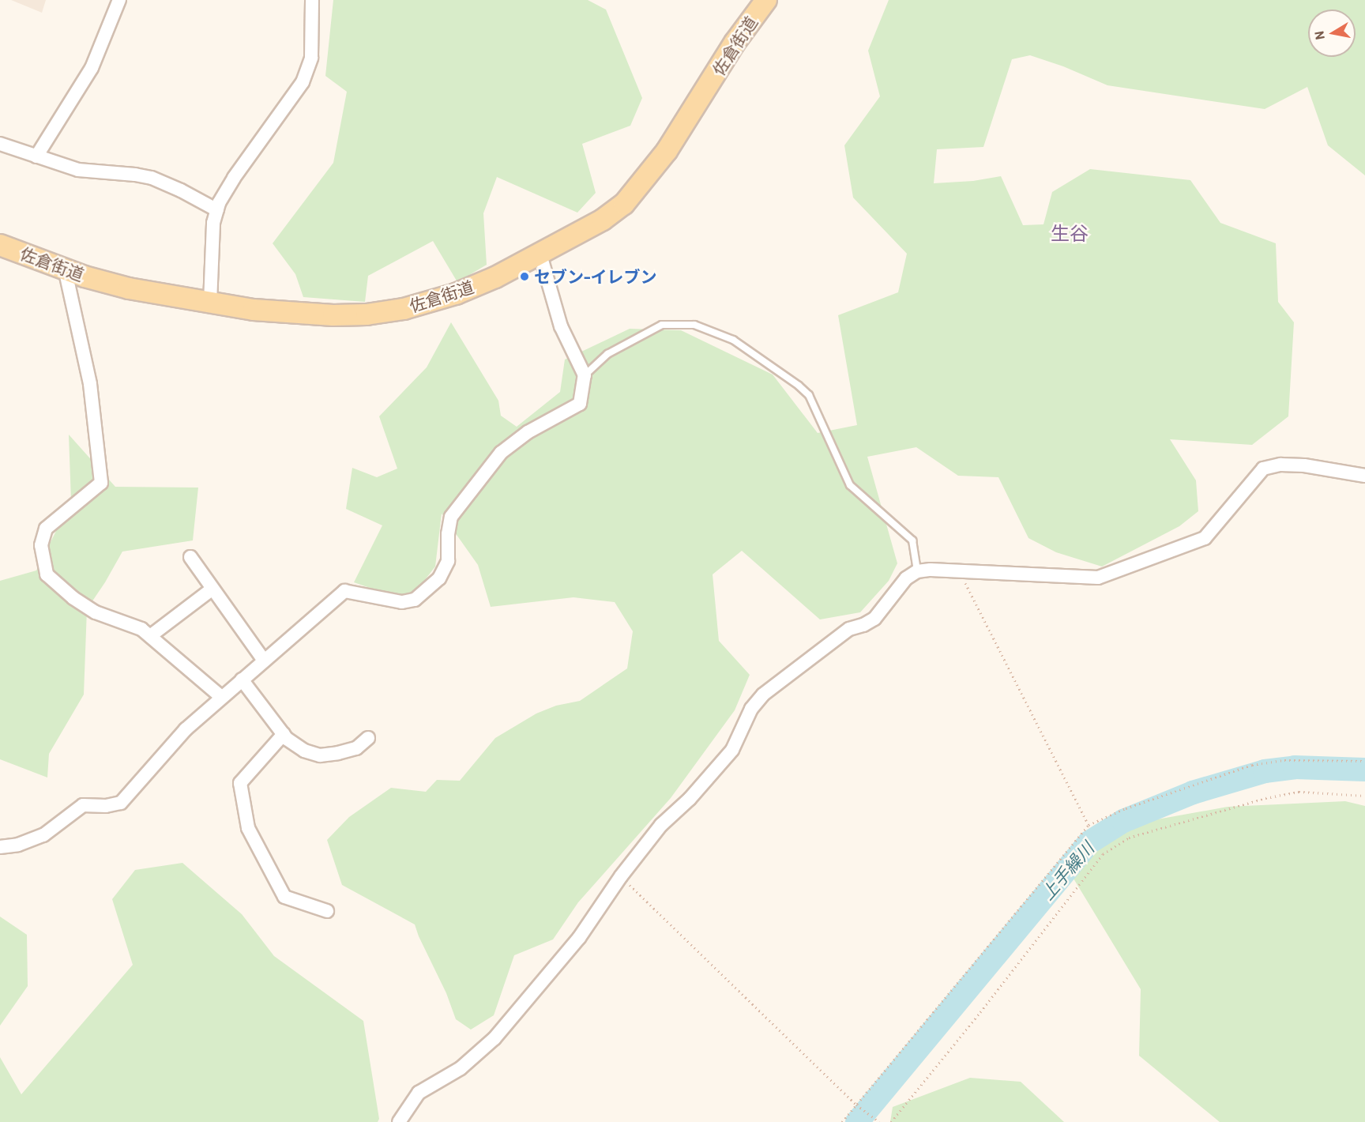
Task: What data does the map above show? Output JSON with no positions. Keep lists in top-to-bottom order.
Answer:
{
  "streets": {
    "main road": ["佐倉街道"]
  },
  "districts": ["生谷"],
  "water": ["上手繰川"],
  "places": ["セブン-イレブン"],
  "north": "left"
}
